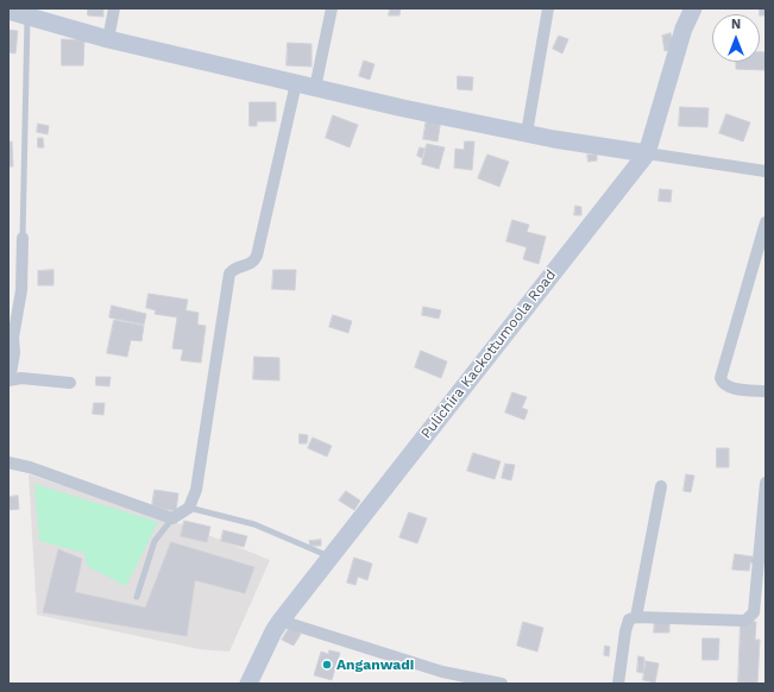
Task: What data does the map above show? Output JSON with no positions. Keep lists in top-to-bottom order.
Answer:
{
  "streets": {
    "main road": ["Pulichira Kackottumoola Road"]
  },
  "places": ["Anganwadi"],
  "north": "top"
}
